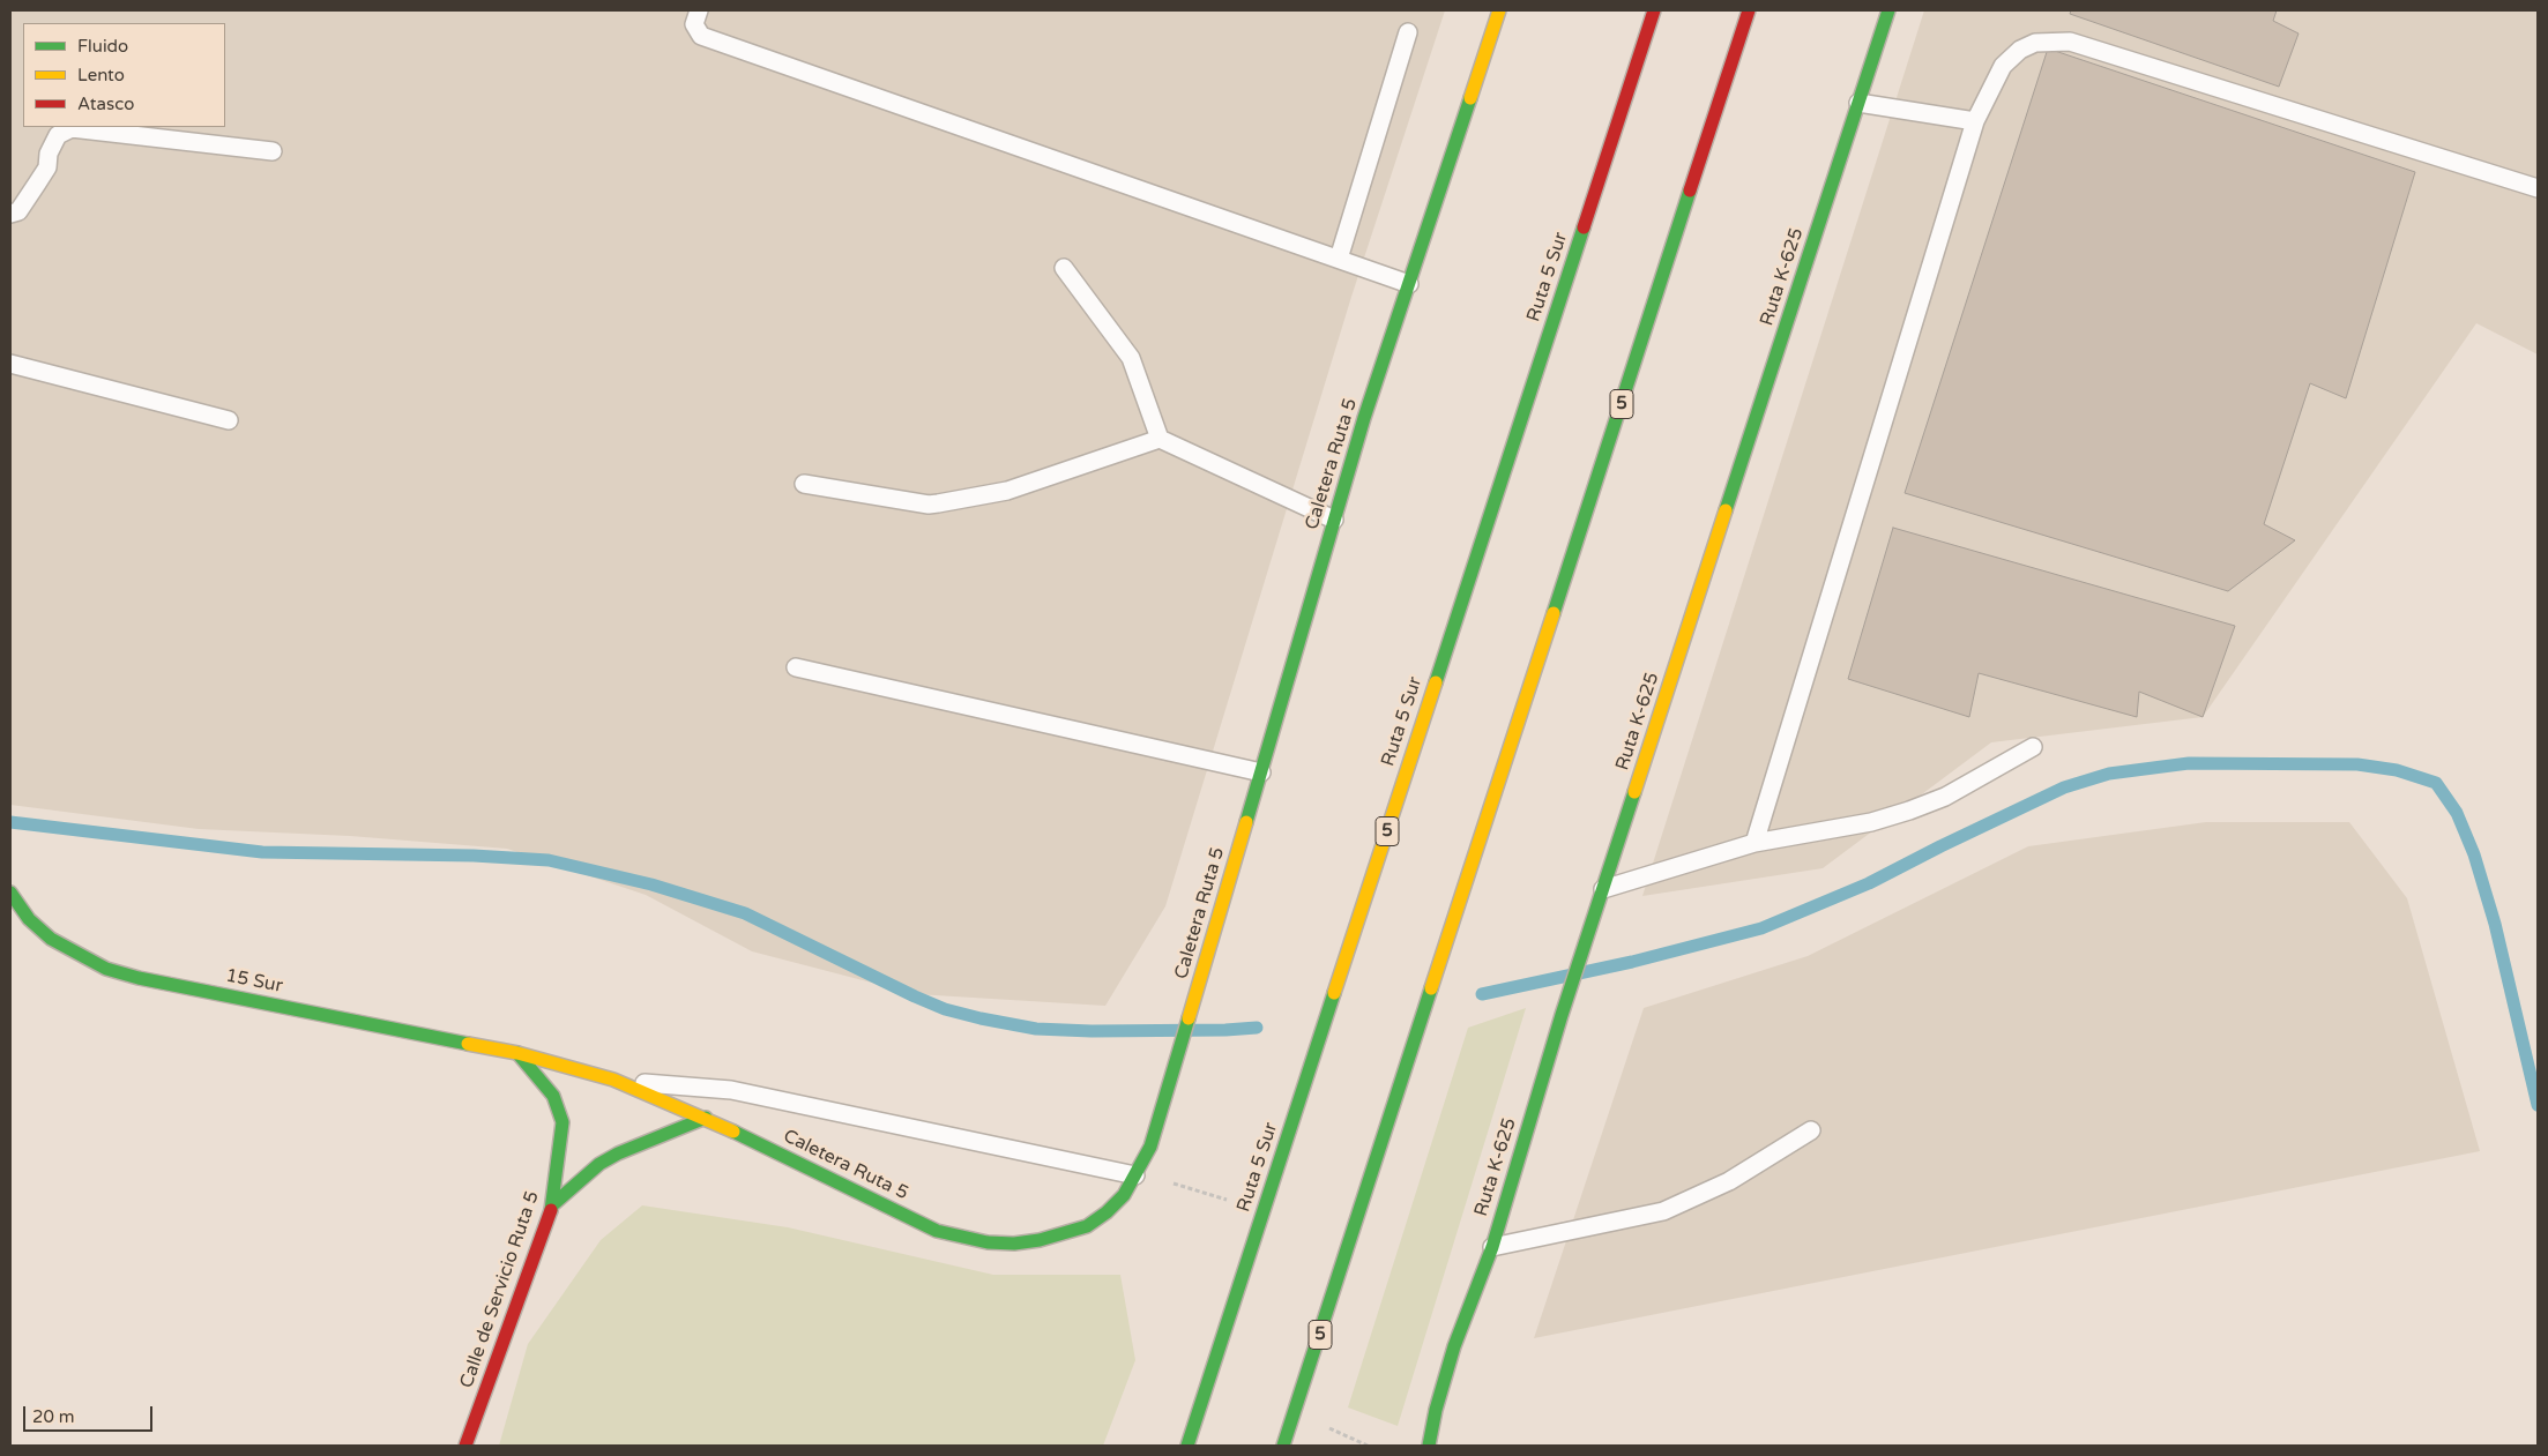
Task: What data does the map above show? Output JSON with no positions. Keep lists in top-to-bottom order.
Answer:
{
  "streets": {
    "main road": [
      "Ruta 5 Sur",
      "Ruta K-625",
      "5",
      "Caletera Ruta 5",
      "15 Sur",
      "Calle de Servicio Ruta 5"
    ]
  },
  "crossings": [
    ["Caletera Ruta 5", "15 Sur"],
    ["Caletera Ruta 5", "Calle de Servicio Ruta 5"],
    ["15 Sur", "Calle de Servicio Ruta 5"]
  ],
  "legend": ["Fluido", "Lento", "Atasco"],
  "scale_bar": "20 m"
}
